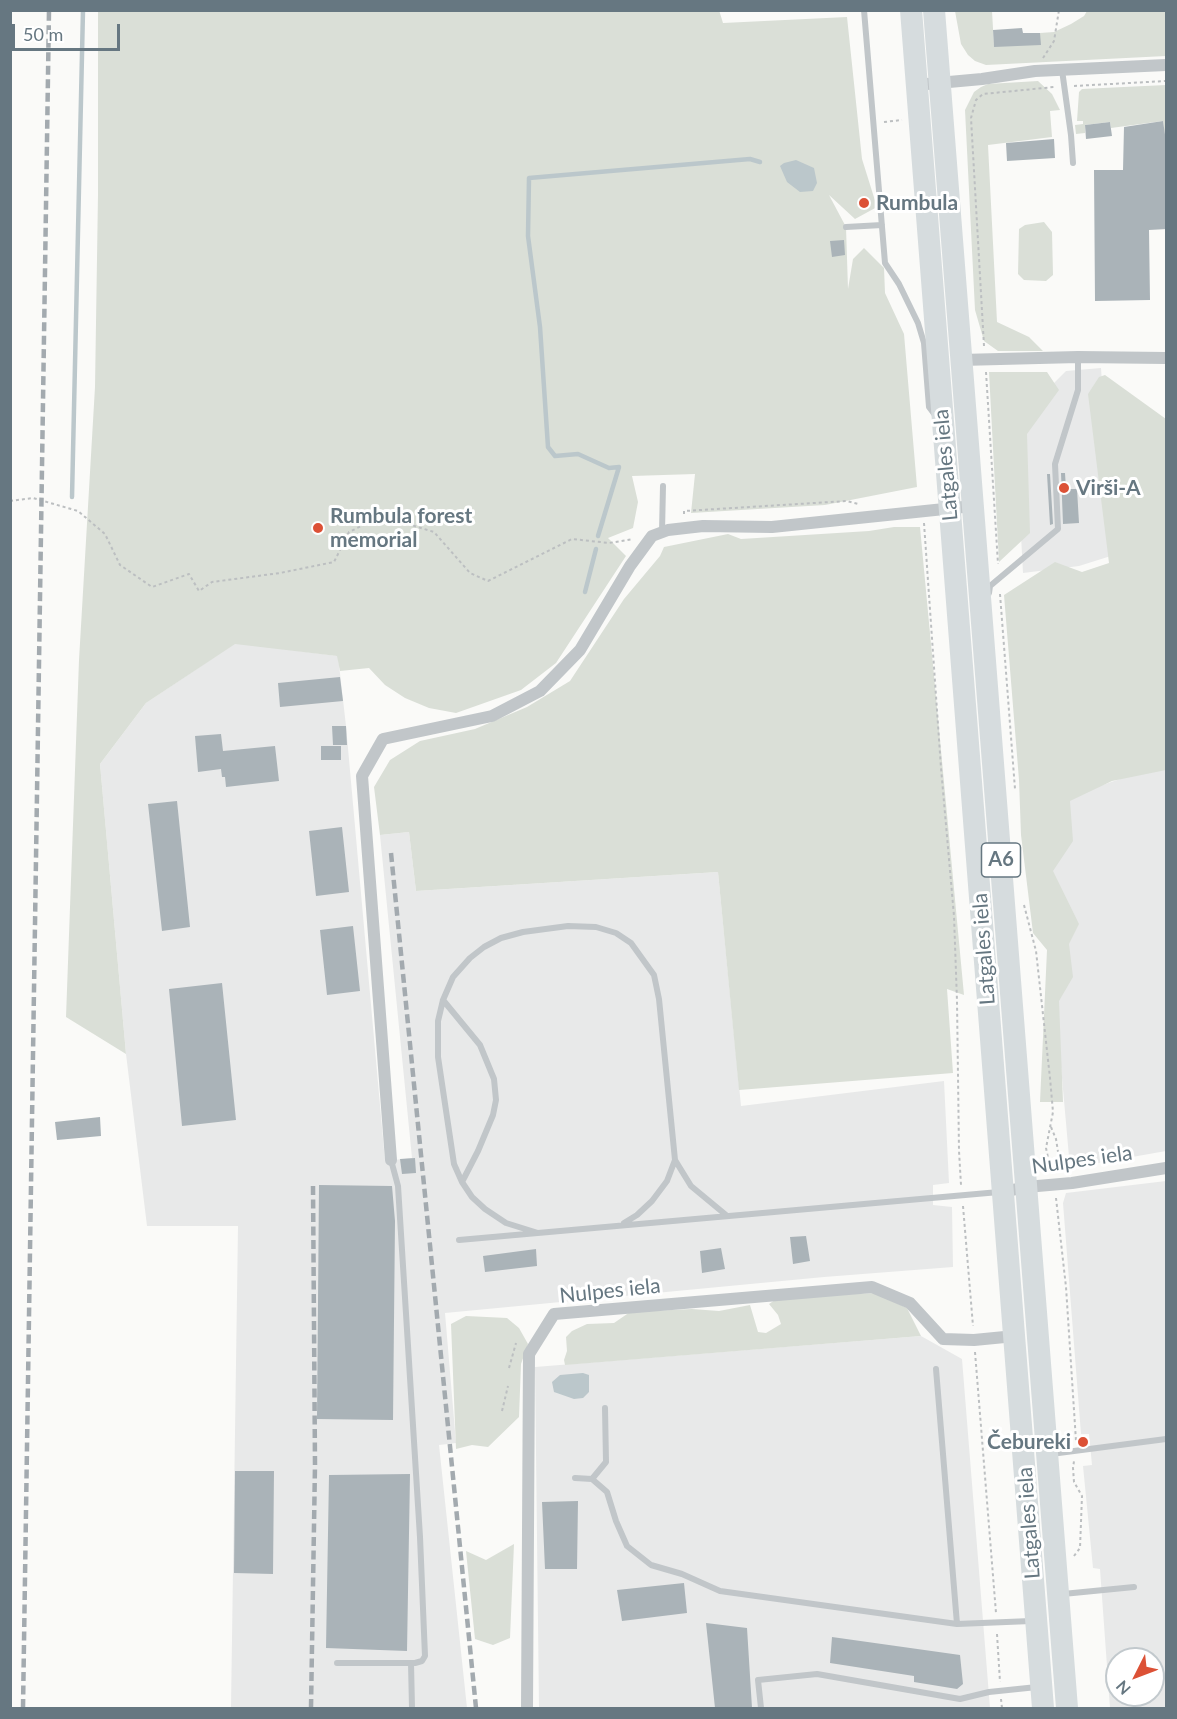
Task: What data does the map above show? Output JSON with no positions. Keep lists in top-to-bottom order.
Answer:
{
  "streets": {
    "highway": ["Latgales iela", "A6"],
    "street": ["Nulpes iela"]
  },
  "crossings": [
    ["Latgales iela", "Nulpes iela"]
  ],
  "places": [
    "Rumbula",
    "Virši-A",
    "Rumbula forest memorial",
    "Čebureki"
  ],
  "scale_bar": "50 m",
  "north": "bottom left"
}
